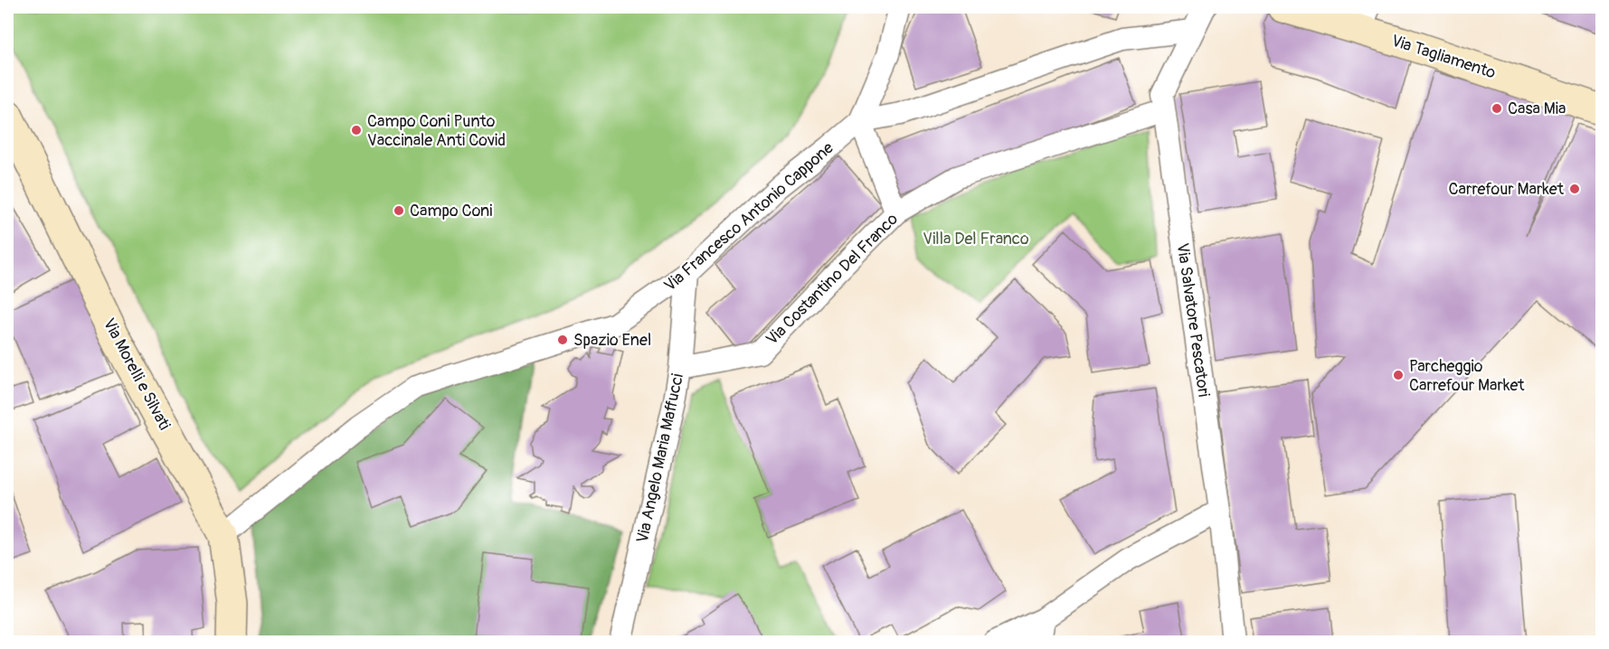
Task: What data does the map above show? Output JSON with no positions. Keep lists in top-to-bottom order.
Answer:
{
  "streets": {
    "main road": ["Via Tagliamento", "Via Morelli e Silvati"],
    "street": [
      "Via Francesco Antonio Cappone",
      "Via Costantino Del Franco",
      "Via Salvatore Pescatori",
      "Via Angelo Maria Maffucci"
    ]
  },
  "crossings": [
    ["Via Francesco Antonio Cappone", "Via Morelli e Silvati"],
    ["Via Francesco Antonio Cappone", "Via Angelo Maria Maffucci"],
    ["Via Costantino Del Franco", "Via Salvatore Pescatori"],
    ["Via Costantino Del Franco", "Via Angelo Maria Maffucci"]
  ],
  "parks": ["Villa Del Franco"],
  "places": [
    "Casa Mia",
    "Campo Coni Punto Vaccinale Anti Covid",
    "Carrefour Market",
    "Campo Coni",
    "Spazio Enel",
    "Parcheggio Carrefour Market"
  ]
}
